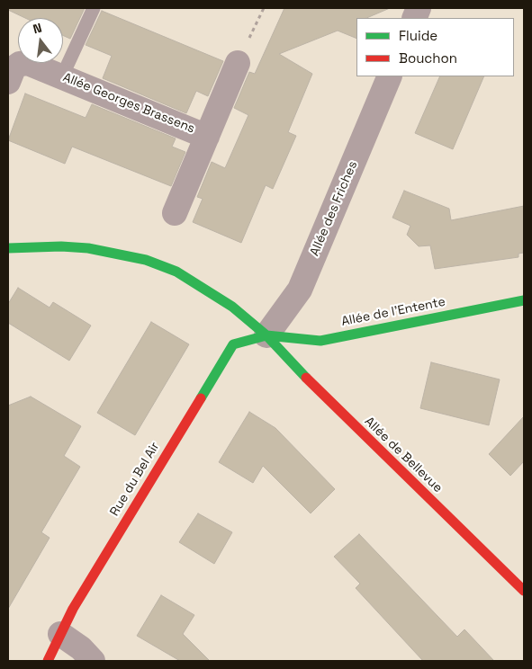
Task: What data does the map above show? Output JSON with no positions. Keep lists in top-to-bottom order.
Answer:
{
  "streets": {
    "street": [
      "Allée Georges Brassens",
      "Allée des Friches",
      "Allée de l'Entente",
      "Allée de Bellevue",
      "Rue du Bel Air"
    ]
  },
  "crossings": [
    ["Allée des Friches", "Allée de l'Entente"],
    ["Allée des Friches", "Allée de Bellevue"],
    ["Allée des Friches", "Rue du Bel Air"],
    ["Allée de l'Entente", "Allée de Bellevue"],
    ["Allée de l'Entente", "Rue du Bel Air"],
    ["Allée de Bellevue", "Rue du Bel Air"]
  ],
  "legend": ["Fluide", "Bouchon"],
  "north": "top"
}
